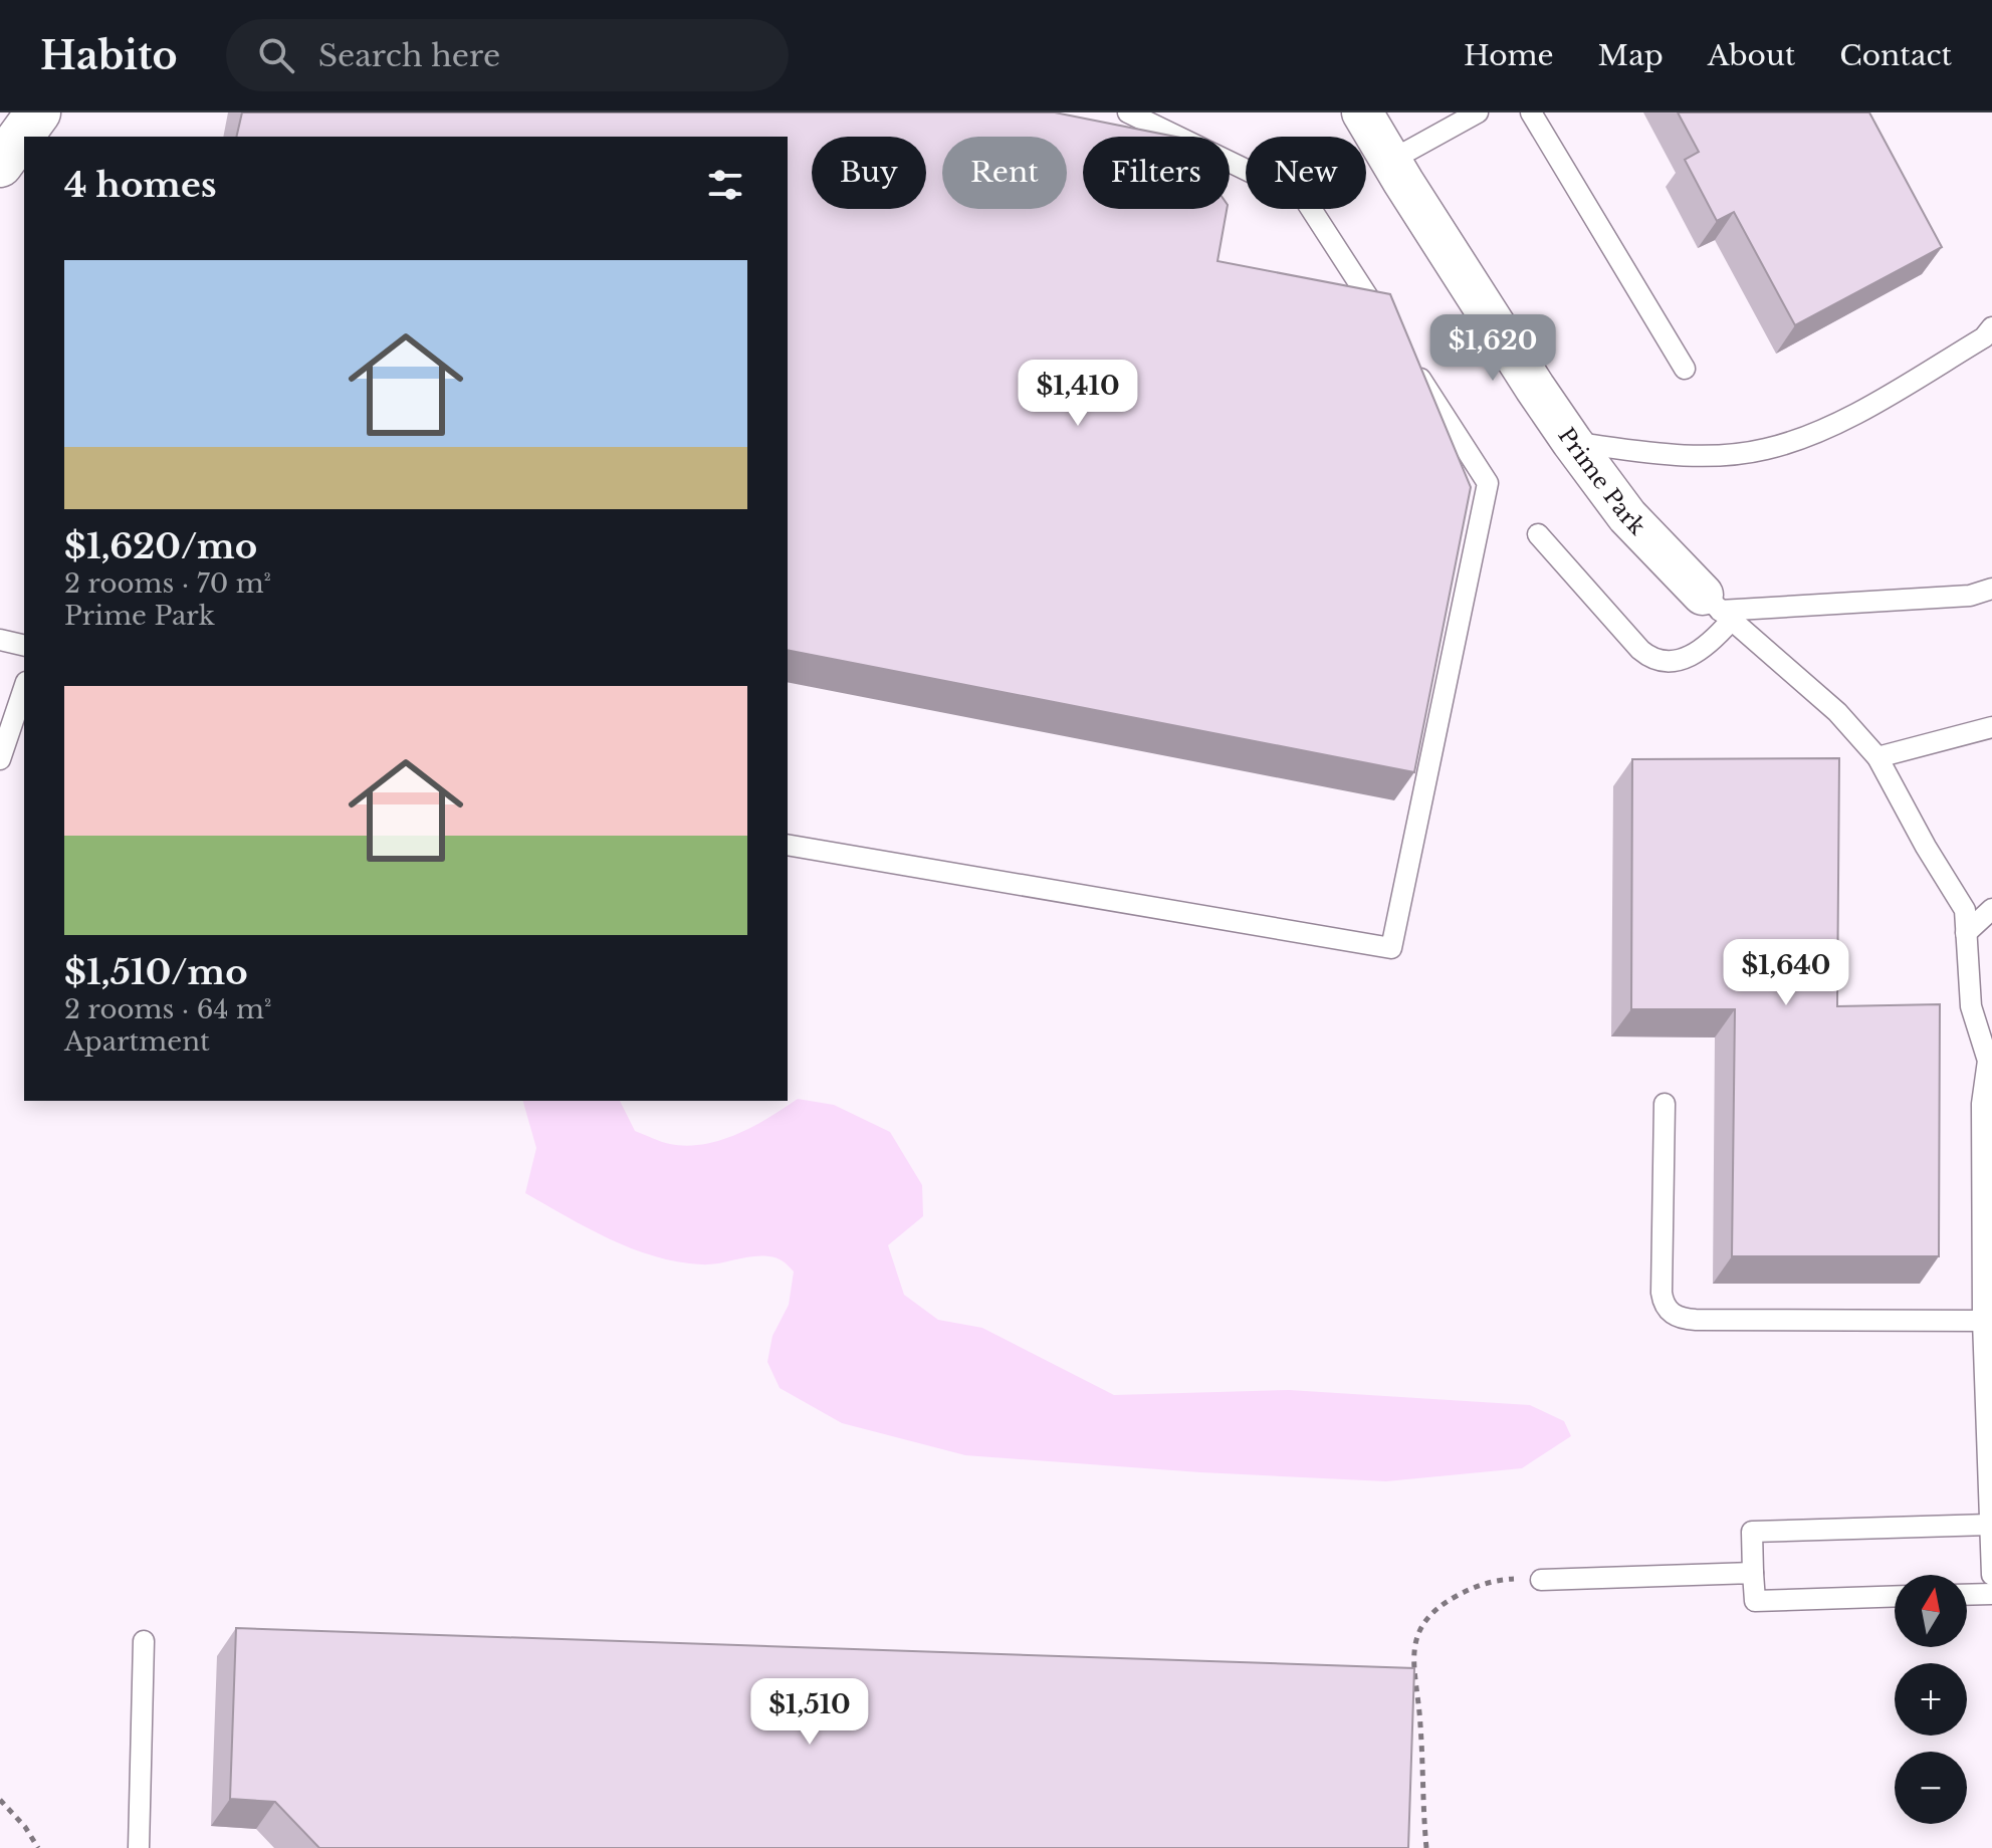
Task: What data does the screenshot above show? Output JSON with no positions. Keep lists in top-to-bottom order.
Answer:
{
  "streets": {
    "street": ["Prime Park"]
  },
  "north": "top",
  "page": {
    "header": "Habito",
    "search": "Search here",
    "nav": [
      "Home",
      "Map",
      "About",
      "Contact"
    ],
    "chip": [
      "Buy",
      "Rent",
      "Filters",
      "New"
    ],
    "heading": "4 homes",
    "list": [
      {
        "name": "$1,620/mo",
        "note": "2 rooms · 70 m² · Prime Park"
      },
      {
        "name": "$1,510/mo",
        "note": "2 rooms · 64 m² · Apartment"
      }
    ],
    "price": [
      "$1,620",
      "$1,410",
      "$1,640",
      "$1,510"
    ],
    "map_buttons": ["+", "−"]
  }
}
